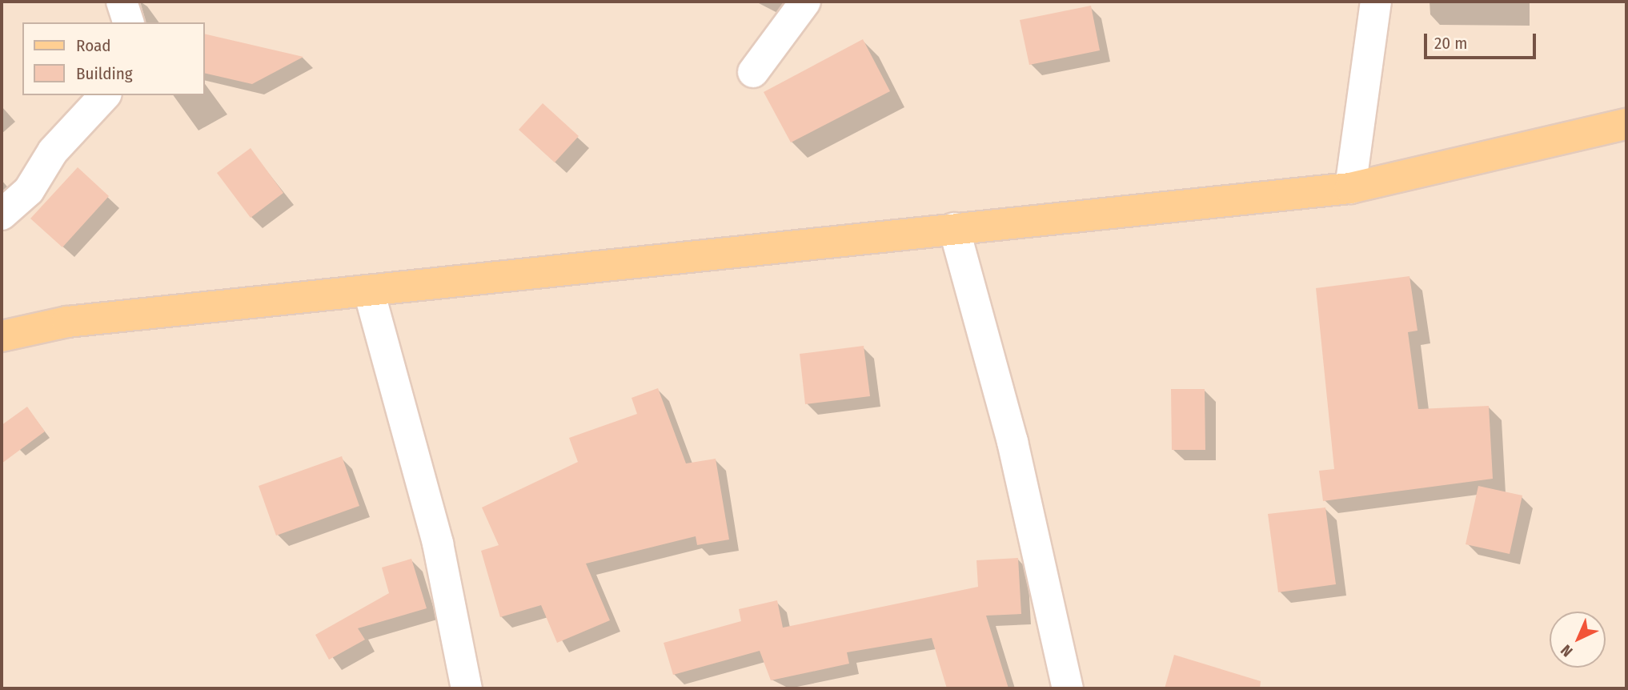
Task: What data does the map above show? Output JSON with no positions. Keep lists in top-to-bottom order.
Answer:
{
  "legend": ["Road", "Building"],
  "scale_bar": "20 m",
  "north": "bottom left"
}
